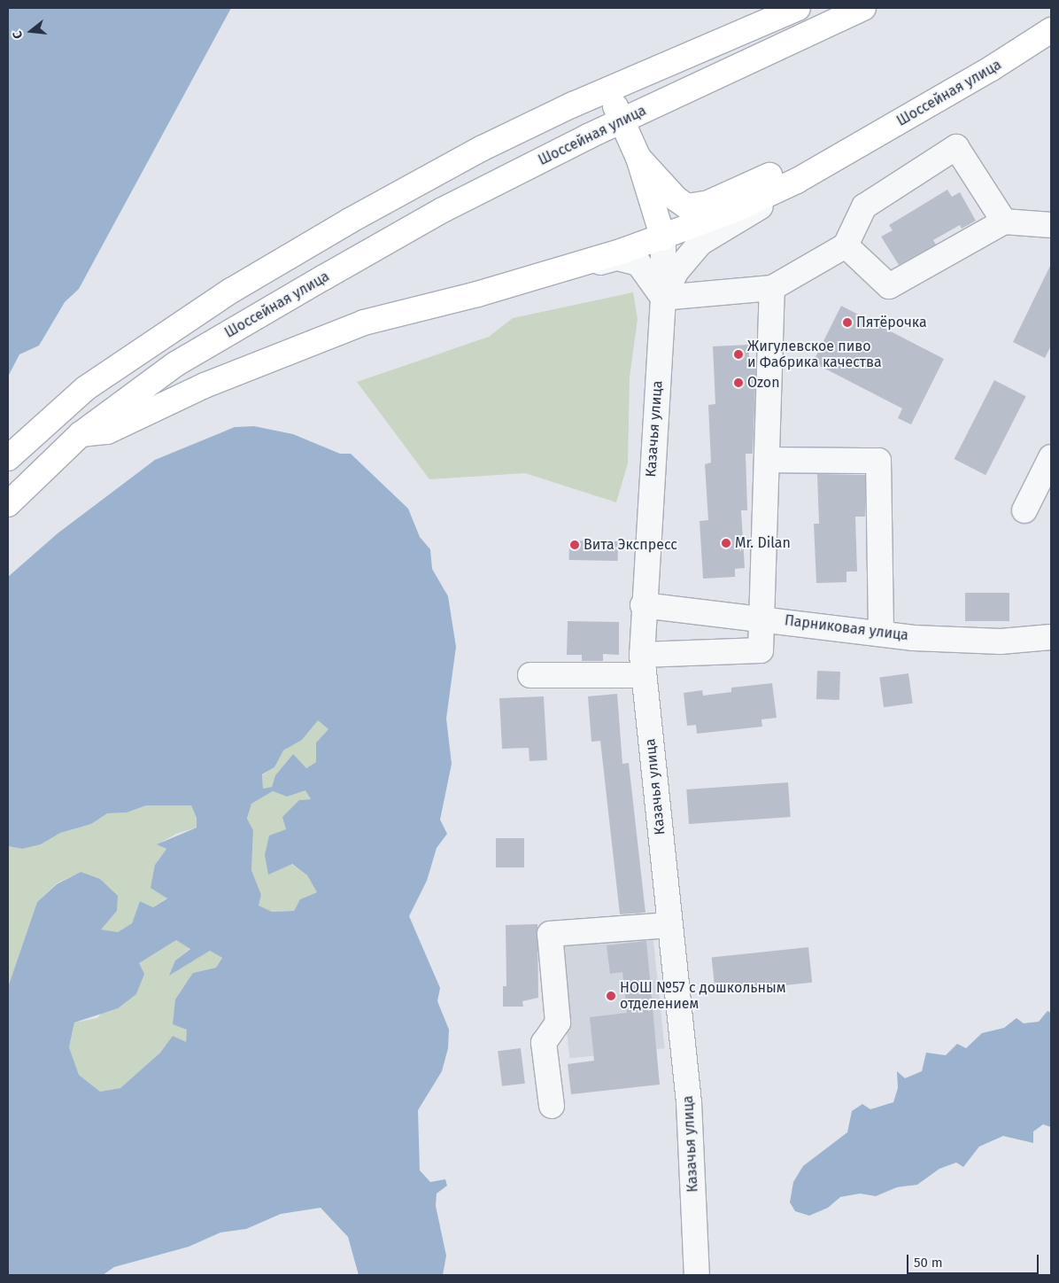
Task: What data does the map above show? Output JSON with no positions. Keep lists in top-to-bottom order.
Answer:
{
  "streets": {
    "main road": ["Шоссейная улица", "Казачья улица"],
    "street": ["Парниковая улица"]
  },
  "crossings": [
    ["Шоссейная улица", "Казачья улица"],
    ["Казачья улица", "Парниковая улица"]
  ],
  "places": [
    "Пятёрочка",
    "Жигулевское пиво и Фабрика качества",
    "Ozon",
    "Mr. Dilan",
    "Вита Экспресс",
    "НОШ №57 с дошкольным отделением"
  ],
  "scale_bar": "50 m",
  "north": "left"
}
